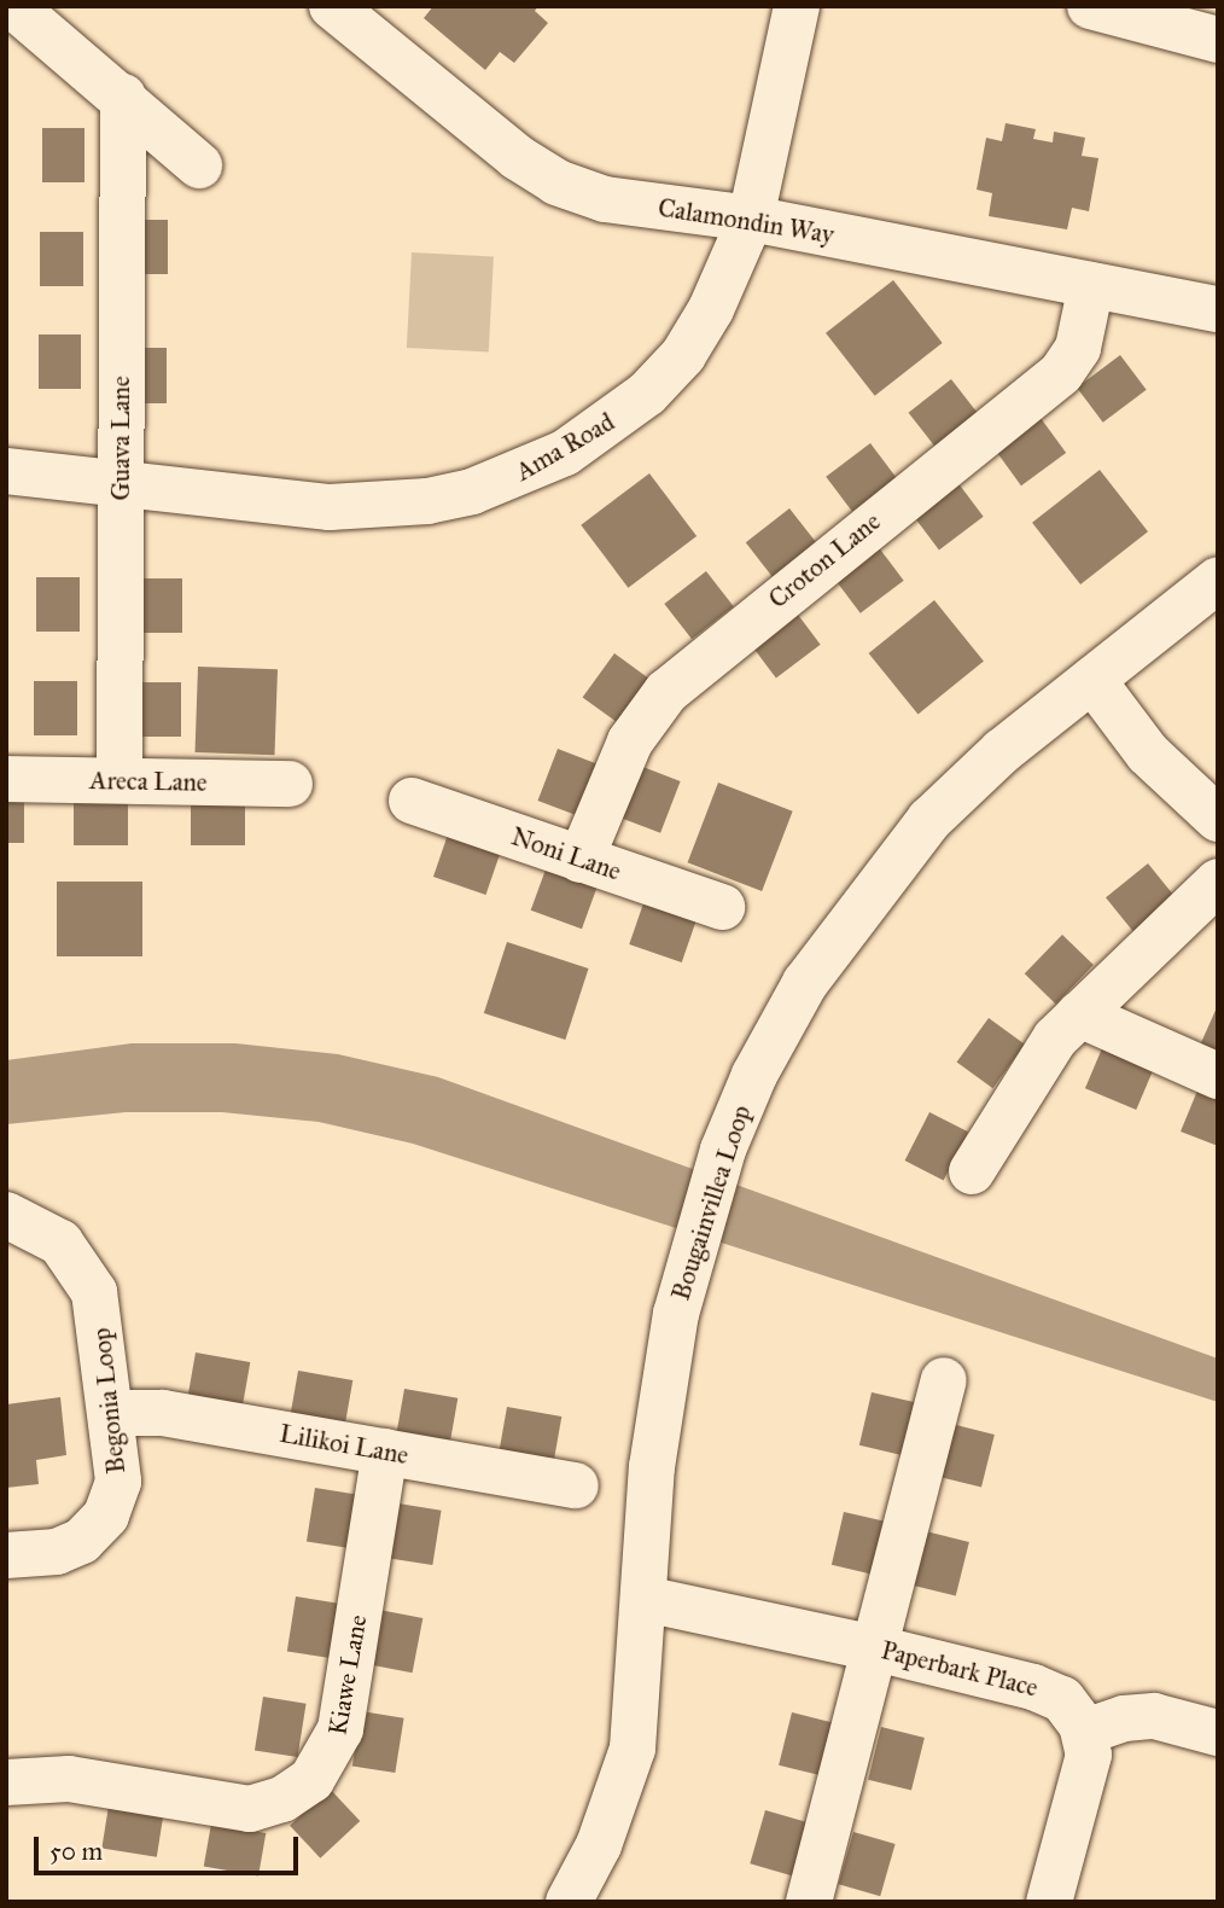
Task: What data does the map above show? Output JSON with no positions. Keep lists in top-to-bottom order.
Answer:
{
  "streets": {
    "street": [
      "Calamondin Way",
      "Guava Lane",
      "Ama Road",
      "Croton Lane",
      "Areca Lane",
      "Noni Lane",
      "Bougainvillea Loop",
      "Begonia Loop",
      "Lilikoi Lane",
      "Paperbark Place",
      "Kiawe Lane"
    ]
  },
  "crossings": [
    ["Calamondin Way", "Ama Road"],
    ["Calamondin Way", "Croton Lane"],
    ["Guava Lane", "Ama Road"],
    ["Guava Lane", "Areca Lane"],
    ["Croton Lane", "Noni Lane"],
    ["Bougainvillea Loop", "Paperbark Place"],
    ["Begonia Loop", "Lilikoi Lane"],
    ["Lilikoi Lane", "Kiawe Lane"]
  ],
  "scale_bar": "50 m"
}
